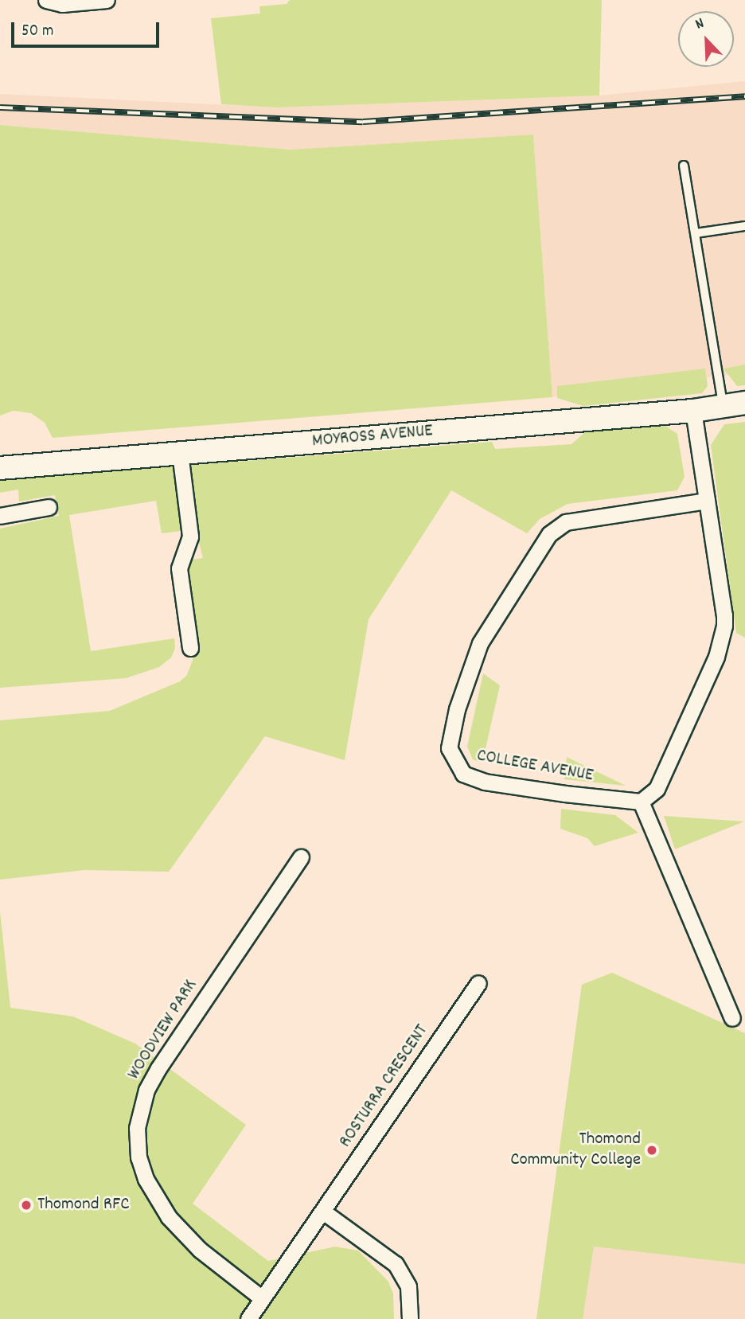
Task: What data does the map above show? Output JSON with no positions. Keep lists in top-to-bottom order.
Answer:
{
  "streets": {
    "street": [
      "MOYROSS AVENUE",
      "COLLEGE AVENUE",
      "WOODVIEW PARK",
      "ROSTURRA CRESCENT"
    ]
  },
  "crossings": [
    ["WOODVIEW PARK", "ROSTURRA CRESCENT"]
  ],
  "places": ["Thomond Community College", "Thomond RFC"],
  "scale_bar": "50 m",
  "north": "top left"
}
